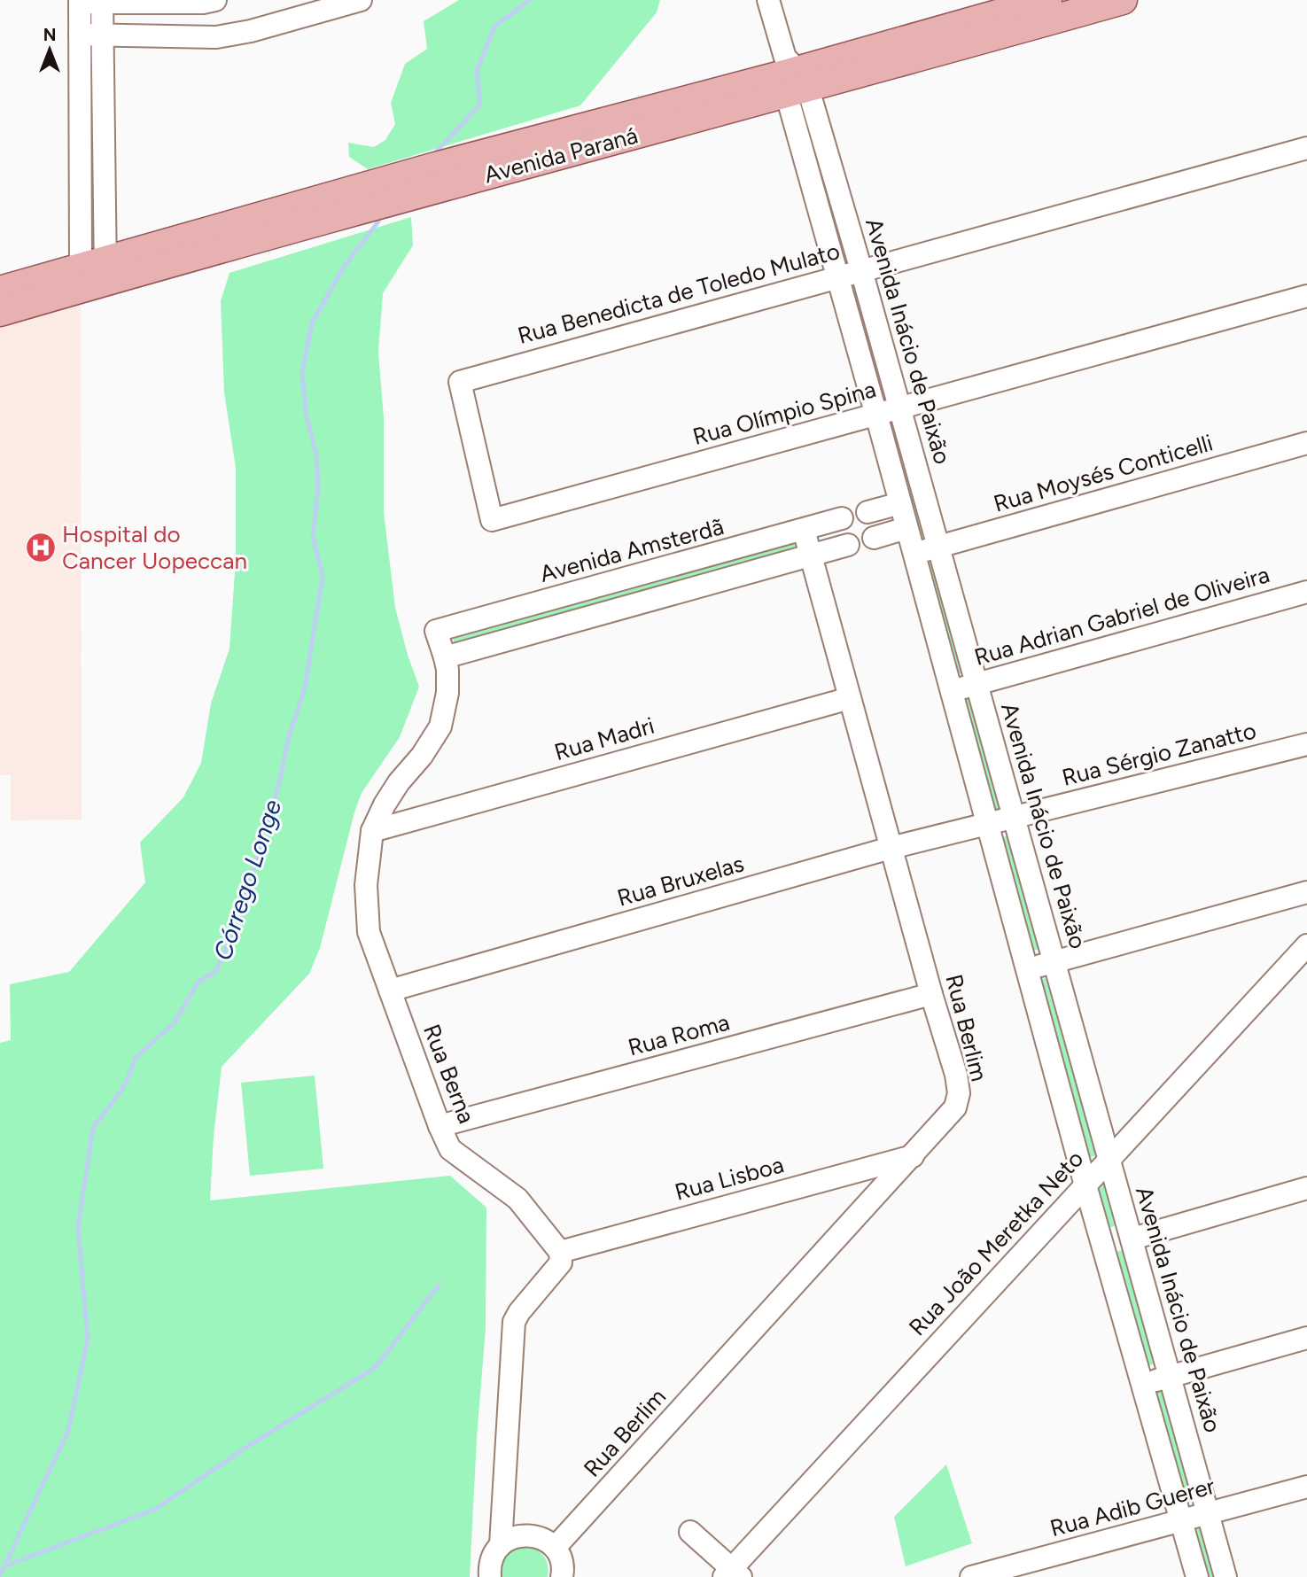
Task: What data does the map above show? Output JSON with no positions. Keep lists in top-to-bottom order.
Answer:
{
  "streets": {
    "main road": ["Avenida Paraná"],
    "street": [
      "Rua Benedicta de Toledo Mulato",
      "Avenida Inácio de Paixão",
      "Rua Olímpio Spina",
      "Rua Moysés Conticelli",
      "Avenida Amsterdã",
      "Rua Adrian Gabriel de Oliveira",
      "Rua Madri",
      "Rua Sérgio Zanatto",
      "Rua Bruxelas",
      "Rua Berlim",
      "Rua Roma",
      "Rua Berna",
      "Rua Lisboa",
      "Rua João Meretka Neto",
      "Rua Adib Guerer"
    ]
  },
  "crossings": [
    ["Avenida Paraná", "Avenida Inácio de Paixão"],
    ["Rua Benedicta de Toledo Mulato", "Avenida Inácio de Paixão"],
    ["Rua Benedicta de Toledo Mulato", "Rua Olímpio Spina"],
    ["Avenida Inácio de Paixão", "Rua Olímpio Spina"],
    ["Avenida Inácio de Paixão", "Rua Moysés Conticelli"],
    ["Avenida Inácio de Paixão", "Rua Adrian Gabriel de Oliveira"],
    ["Avenida Inácio de Paixão", "Rua Sérgio Zanatto"],
    ["Avenida Inácio de Paixão", "Rua João Meretka Neto"],
    ["Avenida Inácio de Paixão", "Rua Adib Guerer"],
    ["Avenida Amsterdã", "Rua Berlim"],
    ["Avenida Amsterdã", "Rua Berna"],
    ["Rua Madri", "Rua Berlim"],
    ["Rua Madri", "Rua Berna"],
    ["Rua Sérgio Zanatto", "Rua Bruxelas"],
    ["Rua Bruxelas", "Rua Berlim"],
    ["Rua Bruxelas", "Rua Berna"],
    ["Rua Berlim", "Rua Roma"],
    ["Rua Berlim", "Rua Lisboa"],
    ["Rua Roma", "Rua Berna"],
    ["Rua Berna", "Rua Lisboa"]
  ],
  "water": ["Córrego Longe"],
  "places": {
    "hospital": ["Hospital do Cancer Uopeccan"]
  },
  "north": "top"
}
